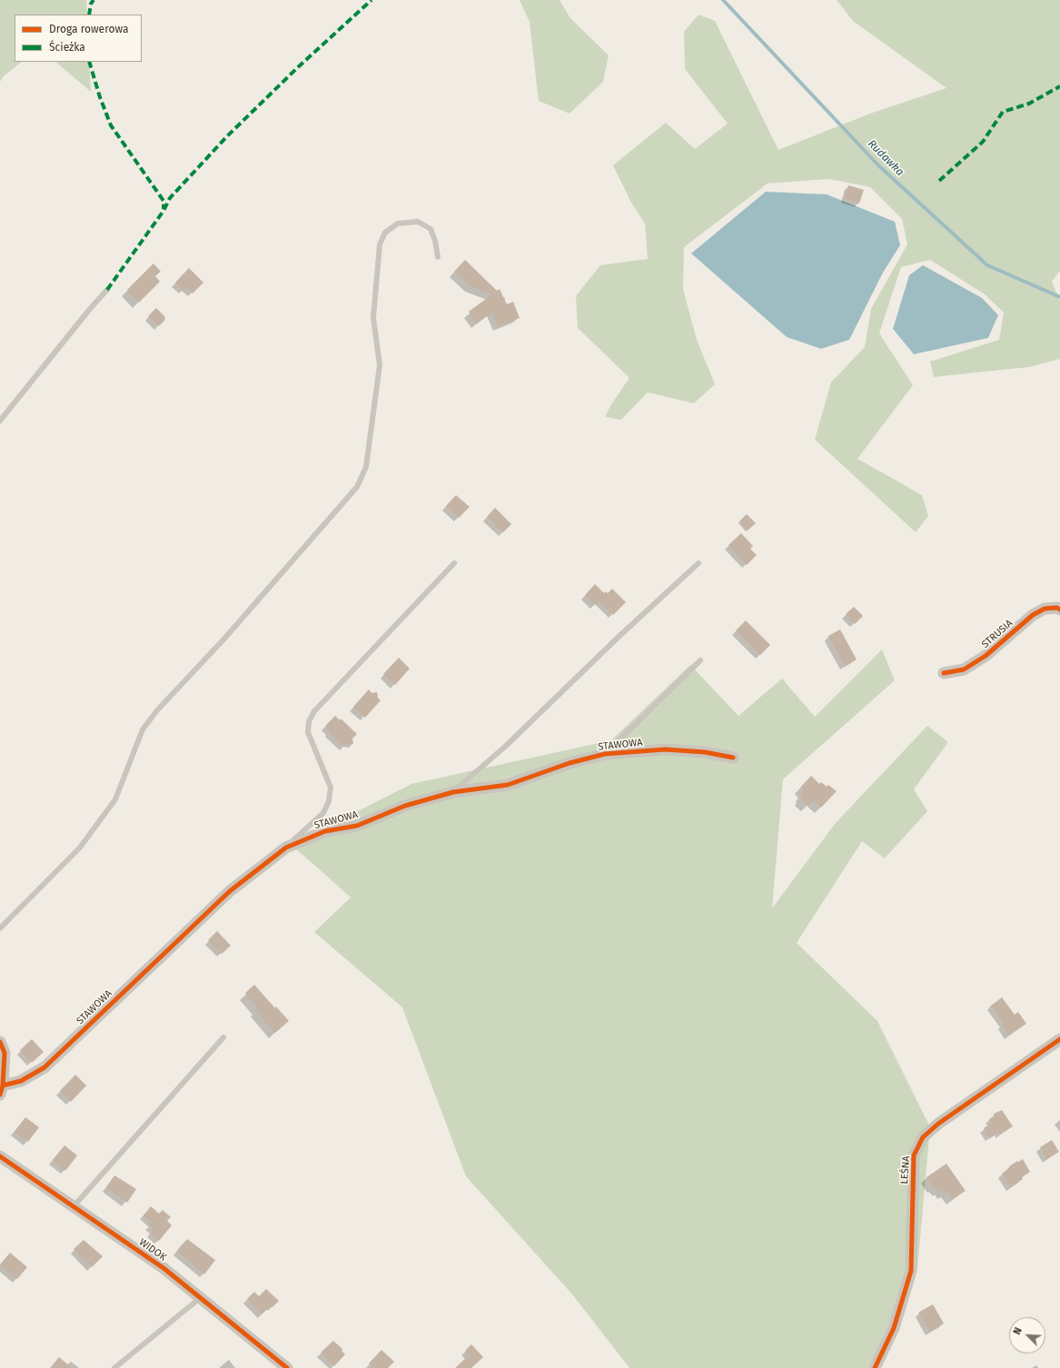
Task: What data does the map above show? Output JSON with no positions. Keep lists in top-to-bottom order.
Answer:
{
  "streets": {
    "street": [
      "STRUSIA",
      "STAWOWA",
      "LEŚNA",
      "WIDOK"
    ]
  },
  "water": ["Rudawka"],
  "legend": ["Droga rowerowa", "Ścieżka"],
  "north": "top left"
}
